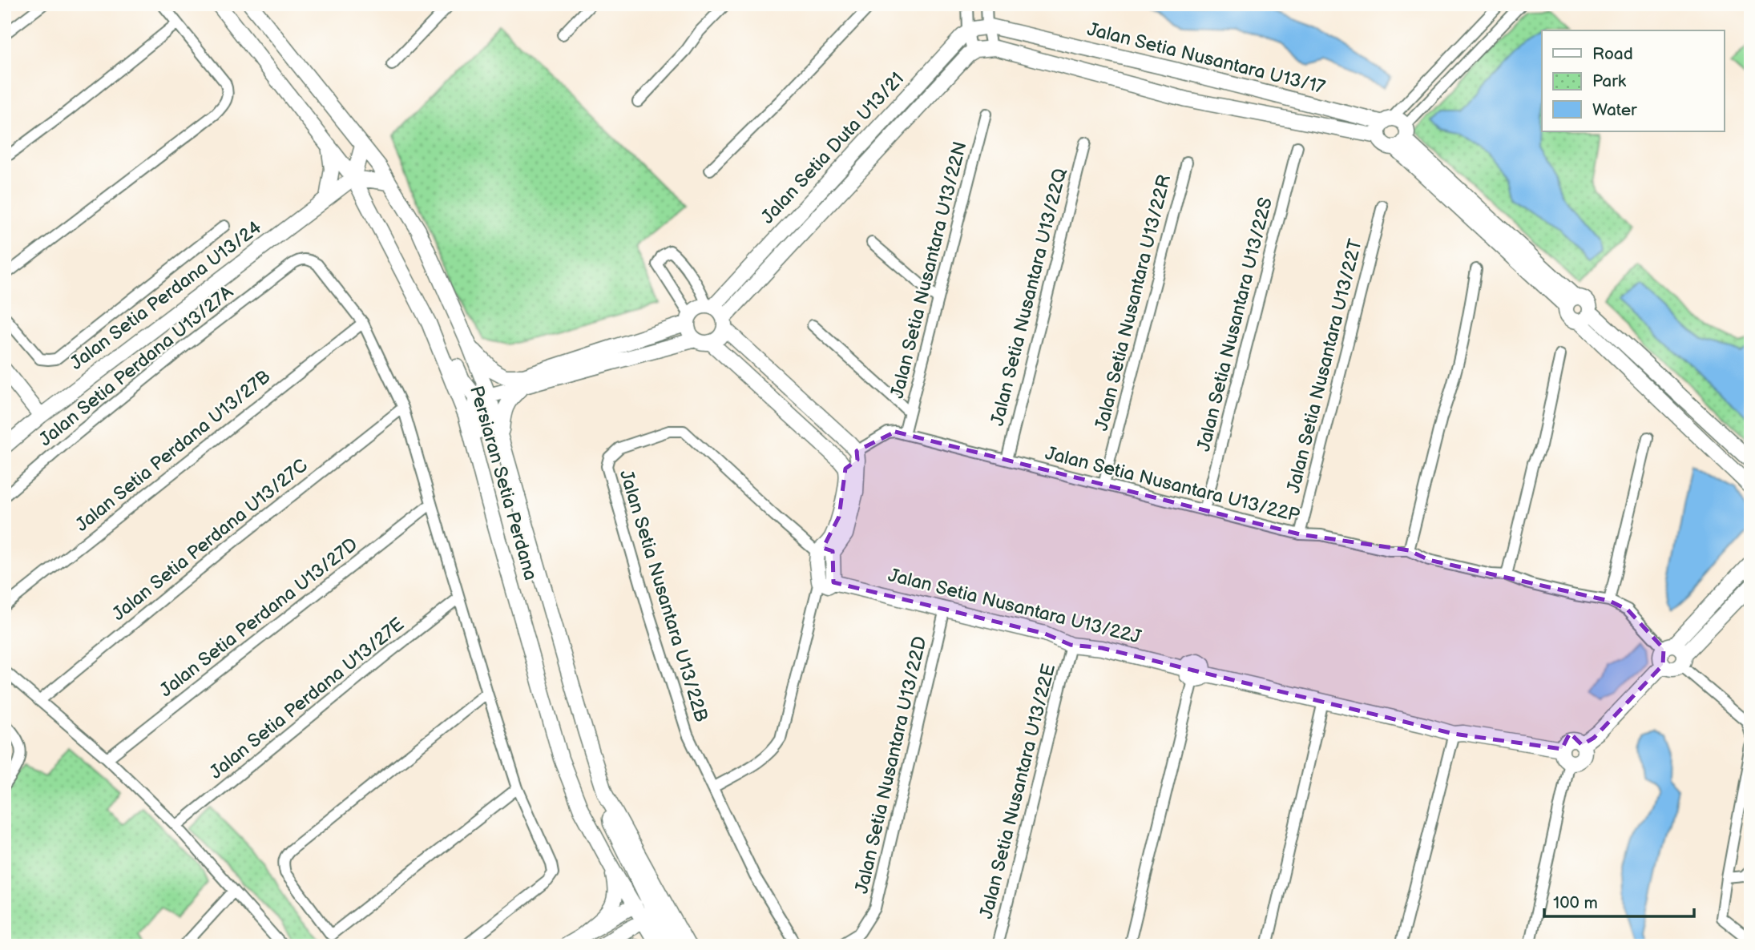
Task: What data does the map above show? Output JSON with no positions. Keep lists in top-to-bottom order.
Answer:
{
  "streets": {
    "main road": [
      "Jalan Setia Nusantara U13/17",
      "Jalan Setia Duta U13/21",
      "Jalan Setia Perdana U13/24",
      "Persiaran Setia Perdana",
      "Jalan Setia Nusantara U13/22J"
    ],
    "street": [
      "Jalan Setia Nusantara U13/22N",
      "Jalan Setia Nusantara U13/22Q",
      "Jalan Setia Nusantara U13/22R",
      "Jalan Setia Nusantara U13/22S",
      "Jalan Setia Perdana U13/27A",
      "Jalan Setia Nusantara U13/22T",
      "Jalan Setia Perdana U13/27B",
      "Jalan Setia Nusantara U13/22P",
      "Jalan Setia Perdana U13/27C",
      "Jalan Setia Nusantara U13/22B",
      "Jalan Setia Perdana U13/27D",
      "Jalan Setia Perdana U13/27E",
      "Jalan Setia Nusantara U13/22D",
      "Jalan Setia Nusantara U13/22E"
    ]
  },
  "crossings": [
    ["Jalan Setia Nusantara U13/22N", "Jalan Setia Nusantara U13/22P"],
    ["Jalan Setia Perdana U13/24", "Persiaran Setia Perdana"],
    ["Jalan Setia Nusantara U13/22Q", "Jalan Setia Nusantara U13/22P"],
    ["Jalan Setia Nusantara U13/22R", "Jalan Setia Nusantara U13/22P"],
    ["Jalan Setia Nusantara U13/22S", "Jalan Setia Nusantara U13/22P"],
    ["Jalan Setia Perdana U13/27A", "Jalan Setia Perdana U13/27B"],
    ["Jalan Setia Nusantara U13/22T", "Jalan Setia Nusantara U13/22P"],
    ["Jalan Setia Nusantara U13/22J", "Jalan Setia Nusantara U13/22D"],
    ["Jalan Setia Nusantara U13/22J", "Jalan Setia Nusantara U13/22E"]
  ],
  "legend": ["Road", "Park", "Water"],
  "scale_bar": "100 m"
}
